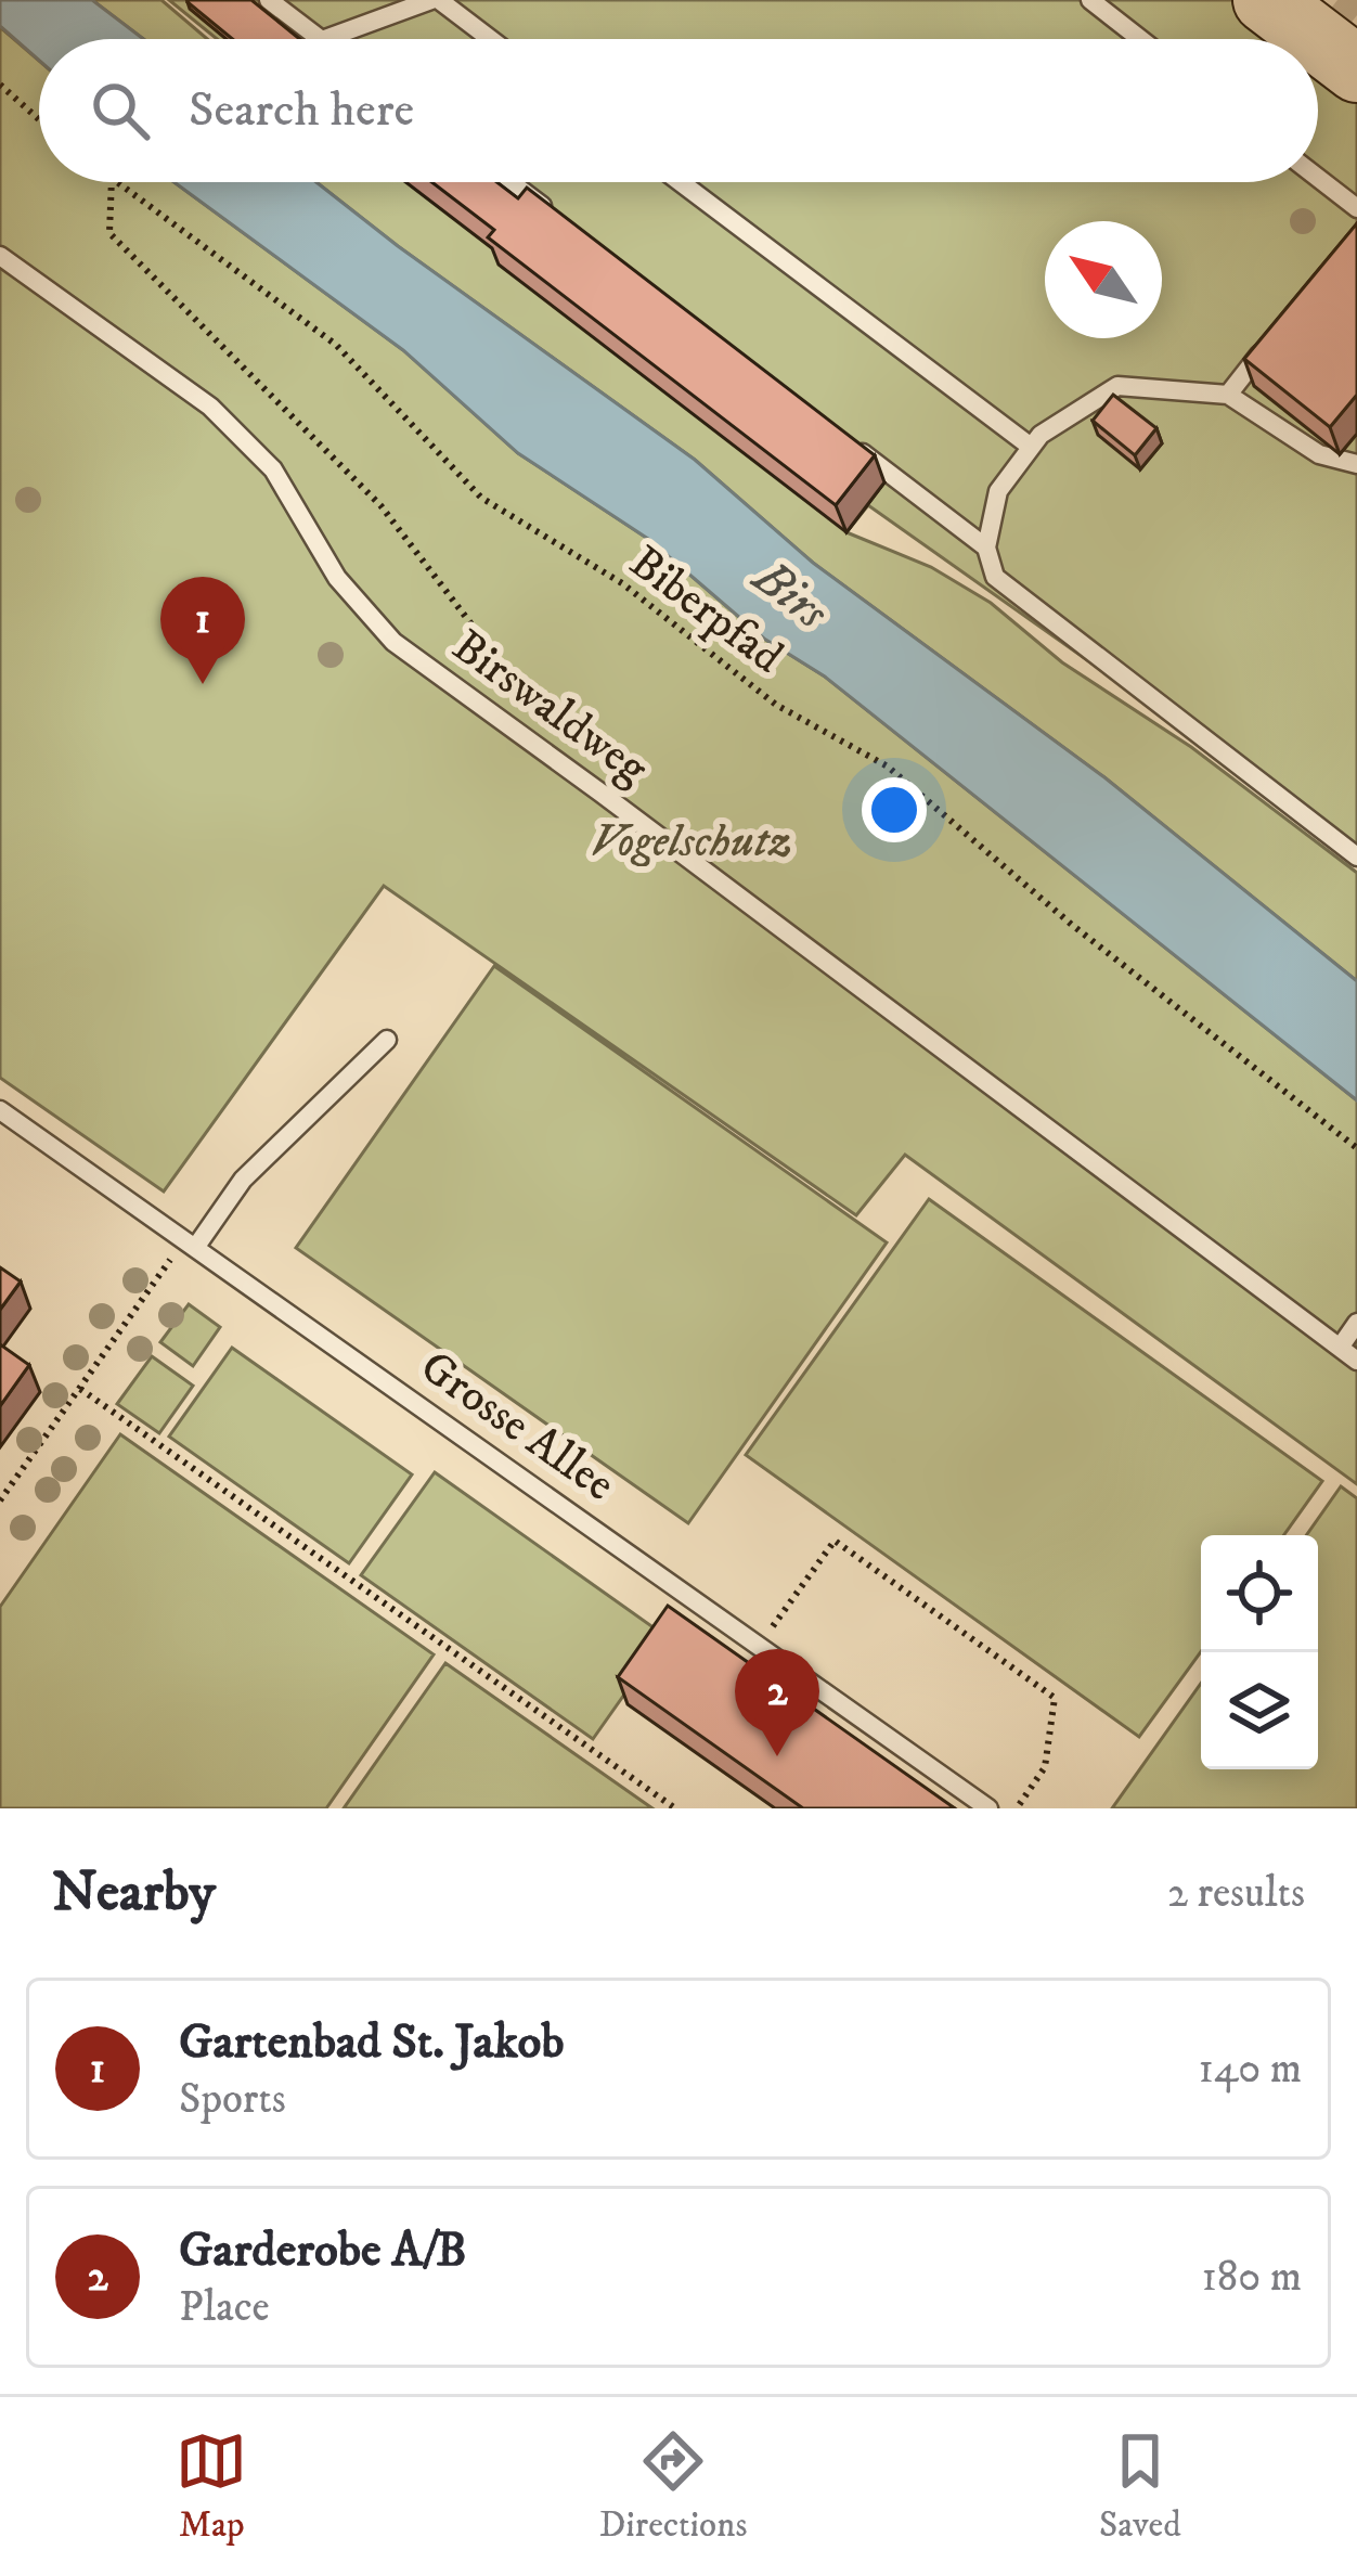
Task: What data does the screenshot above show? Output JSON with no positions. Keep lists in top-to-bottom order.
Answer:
{
  "streets": {
    "lane": ["Birswaldweg", "Grosse Allee"],
    "path": ["Biberpfad"]
  },
  "water": ["Birs"],
  "parks": ["Vogelschutz"],
  "north": "top left",
  "page": {
    "search": "Search here",
    "pins": ["1", "2"],
    "heading": ["Nearby", "2 results"],
    "list": [
      {
        "mark": "1",
        "name": "Gartenbad St. Jakob",
        "note": "Sports",
        "value": "140 m"
      },
      {
        "mark": "2",
        "name": "Garderobe A/B",
        "note": "Place",
        "value": "180 m"
      }
    ],
    "nav": ["Map", "Directions", "Saved"]
  }
}
